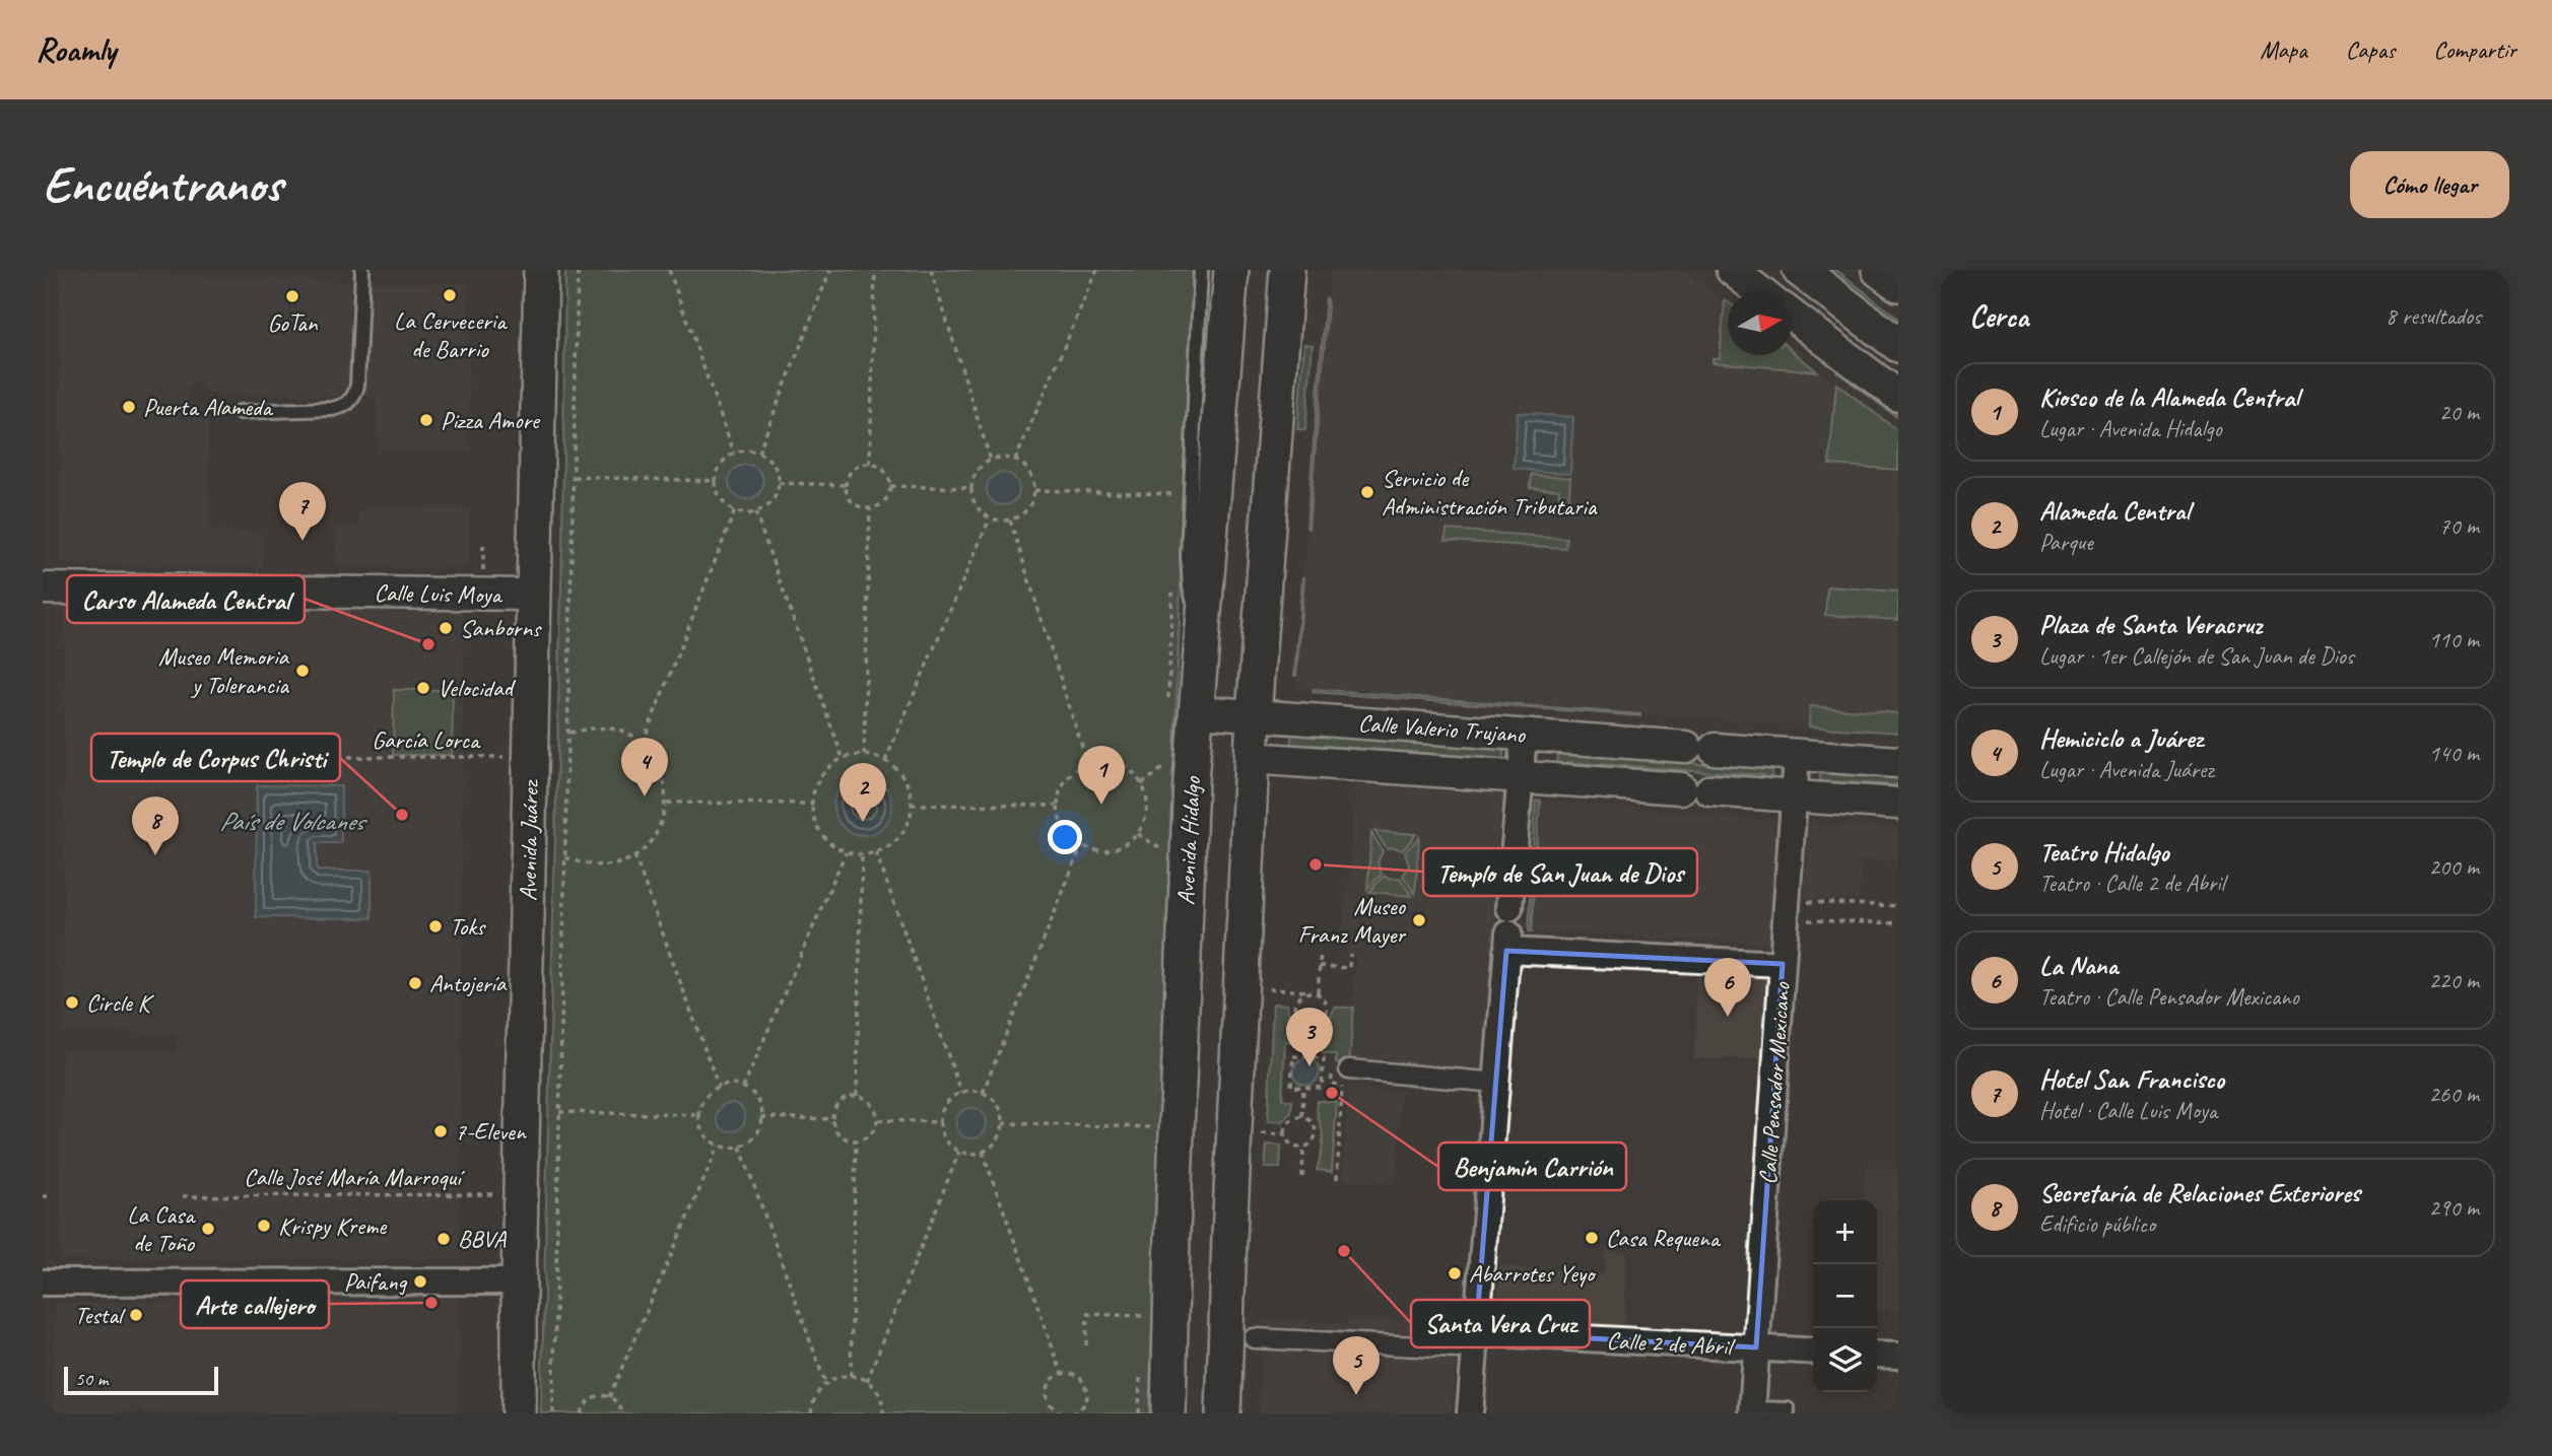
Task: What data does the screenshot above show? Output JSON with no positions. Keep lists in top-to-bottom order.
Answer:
{
  "streets": {
    "main road": ["Avenida Juárez", "Avenida Hidalgo"],
    "street": [
      "Calle Luis Moya",
      "Calle Valerio Trujano",
      "Calle Pensador Mexicano",
      "Calle 2 de Abril"
    ],
    "path": ["García Lorca", "Calle José María Marroquí"]
  },
  "crossings": [
    ["Calle Luis Moya", "Avenida Juárez"],
    ["Calle Valerio Trujano", "Avenida Hidalgo"],
    ["Calle Valerio Trujano", "Calle Pensador Mexicano"],
    ["García Lorca", "Avenida Juárez"],
    ["Avenida Juárez", "Calle José María Marroquí"],
    ["Calle Pensador Mexicano", "Calle 2 de Abril"]
  ],
  "water": ["País de Volcanes"],
  "places": [
    "La Cerveceria de Barrio",
    "GoTan",
    "Puerta Alameda",
    "Pizza Amore",
    "Servicio de Administración Tributaria",
    "Sanborns",
    "Carso Alameda Central",
    "Museo Memoria y Tolerancia",
    "Velocidad",
    "Templo de Corpus Christi",
    "Templo de San Juan de Dios",
    "Museo Franz Mayer",
    "Toks",
    "Antojería",
    "Circle K",
    "Benjamín Carrión",
    "7-Eleven",
    "Krispy Kreme",
    "La Casa de Toño",
    "Casa Requena",
    "BBVA",
    "Santa Vera Cruz",
    "Abarrotes Yeyo",
    "Paifang",
    "Arte callejero",
    "Testal"
  ],
  "scale_bar": "50 m",
  "north": "right",
  "page": {
    "header": "Roamly",
    "nav": ["Mapa", "Capas", "Compartir"],
    "buttons": "Cómo llegar",
    "title": "Encuéntranos",
    "heading": ["Cerca", "8 resultados"],
    "list": [
      {
        "mark": "1",
        "name": "Kiosco de la Alameda Central",
        "note": "Lugar · Avenida Hidalgo",
        "value": "20 m"
      },
      {
        "mark": "2",
        "name": "Alameda Central",
        "note": "Parque",
        "value": "70 m"
      },
      {
        "mark": "3",
        "name": "Plaza de Santa Veracruz",
        "note": "Lugar · 1er Callejón de San Juan de Dios",
        "value": "110 m"
      },
      {
        "mark": "4",
        "name": "Hemiciclo a Juárez",
        "note": "Lugar · Avenida Juárez",
        "value": "140 m"
      },
      {
        "mark": "5",
        "name": "Teatro Hidalgo",
        "note": "Teatro · Calle 2 de Abril",
        "value": "200 m"
      },
      {
        "mark": "6",
        "name": "La Nana",
        "note": "Teatro · Calle Pensador Mexicano",
        "value": "220 m"
      },
      {
        "mark": "7",
        "name": "Hotel San Francisco",
        "note": "Hotel · Calle Luis Moya",
        "value": "260 m"
      },
      {
        "mark": "8",
        "name": "Secretaría de Relaciones Exteriores",
        "note": "Edificio público",
        "value": "290 m"
      }
    ],
    "pins": [
      "7",
      "4",
      "1",
      "2",
      "8",
      "6",
      "3",
      "5"
    ],
    "map_buttons": ["+", "−"],
    "scale": "50 m"
  }
}
